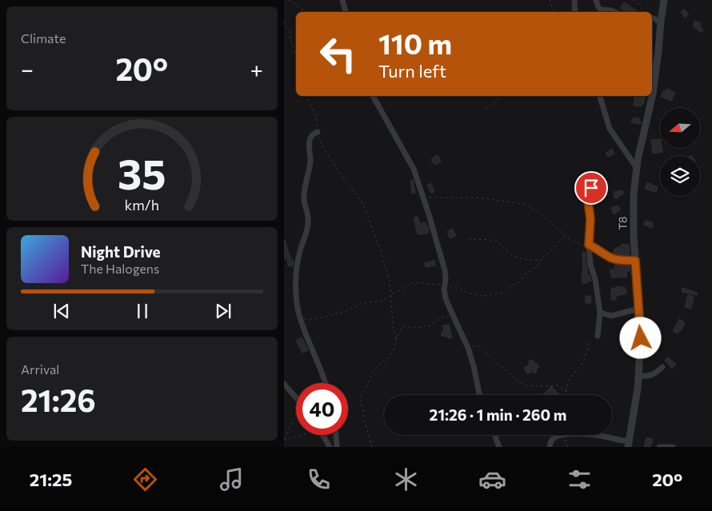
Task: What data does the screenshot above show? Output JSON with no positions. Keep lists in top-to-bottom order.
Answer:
{
  "streets": {
    "street": ["T8"]
  },
  "north": "left",
  "page": {
    "tile": [
      "Climate",
      ["Arrival", "21:26"]
    ],
    "turn": ["110 m", "Turn left"],
    "heat": ["−", "20°", "+"],
    "song": ["Night Drive", "The Halogens"],
    "limit": "40",
    "trip": "21:26 · 1 min · 260 m",
    "tabs": ["21:25", "20°"],
    "gauge": ["35", "km/h"]
  }
}
